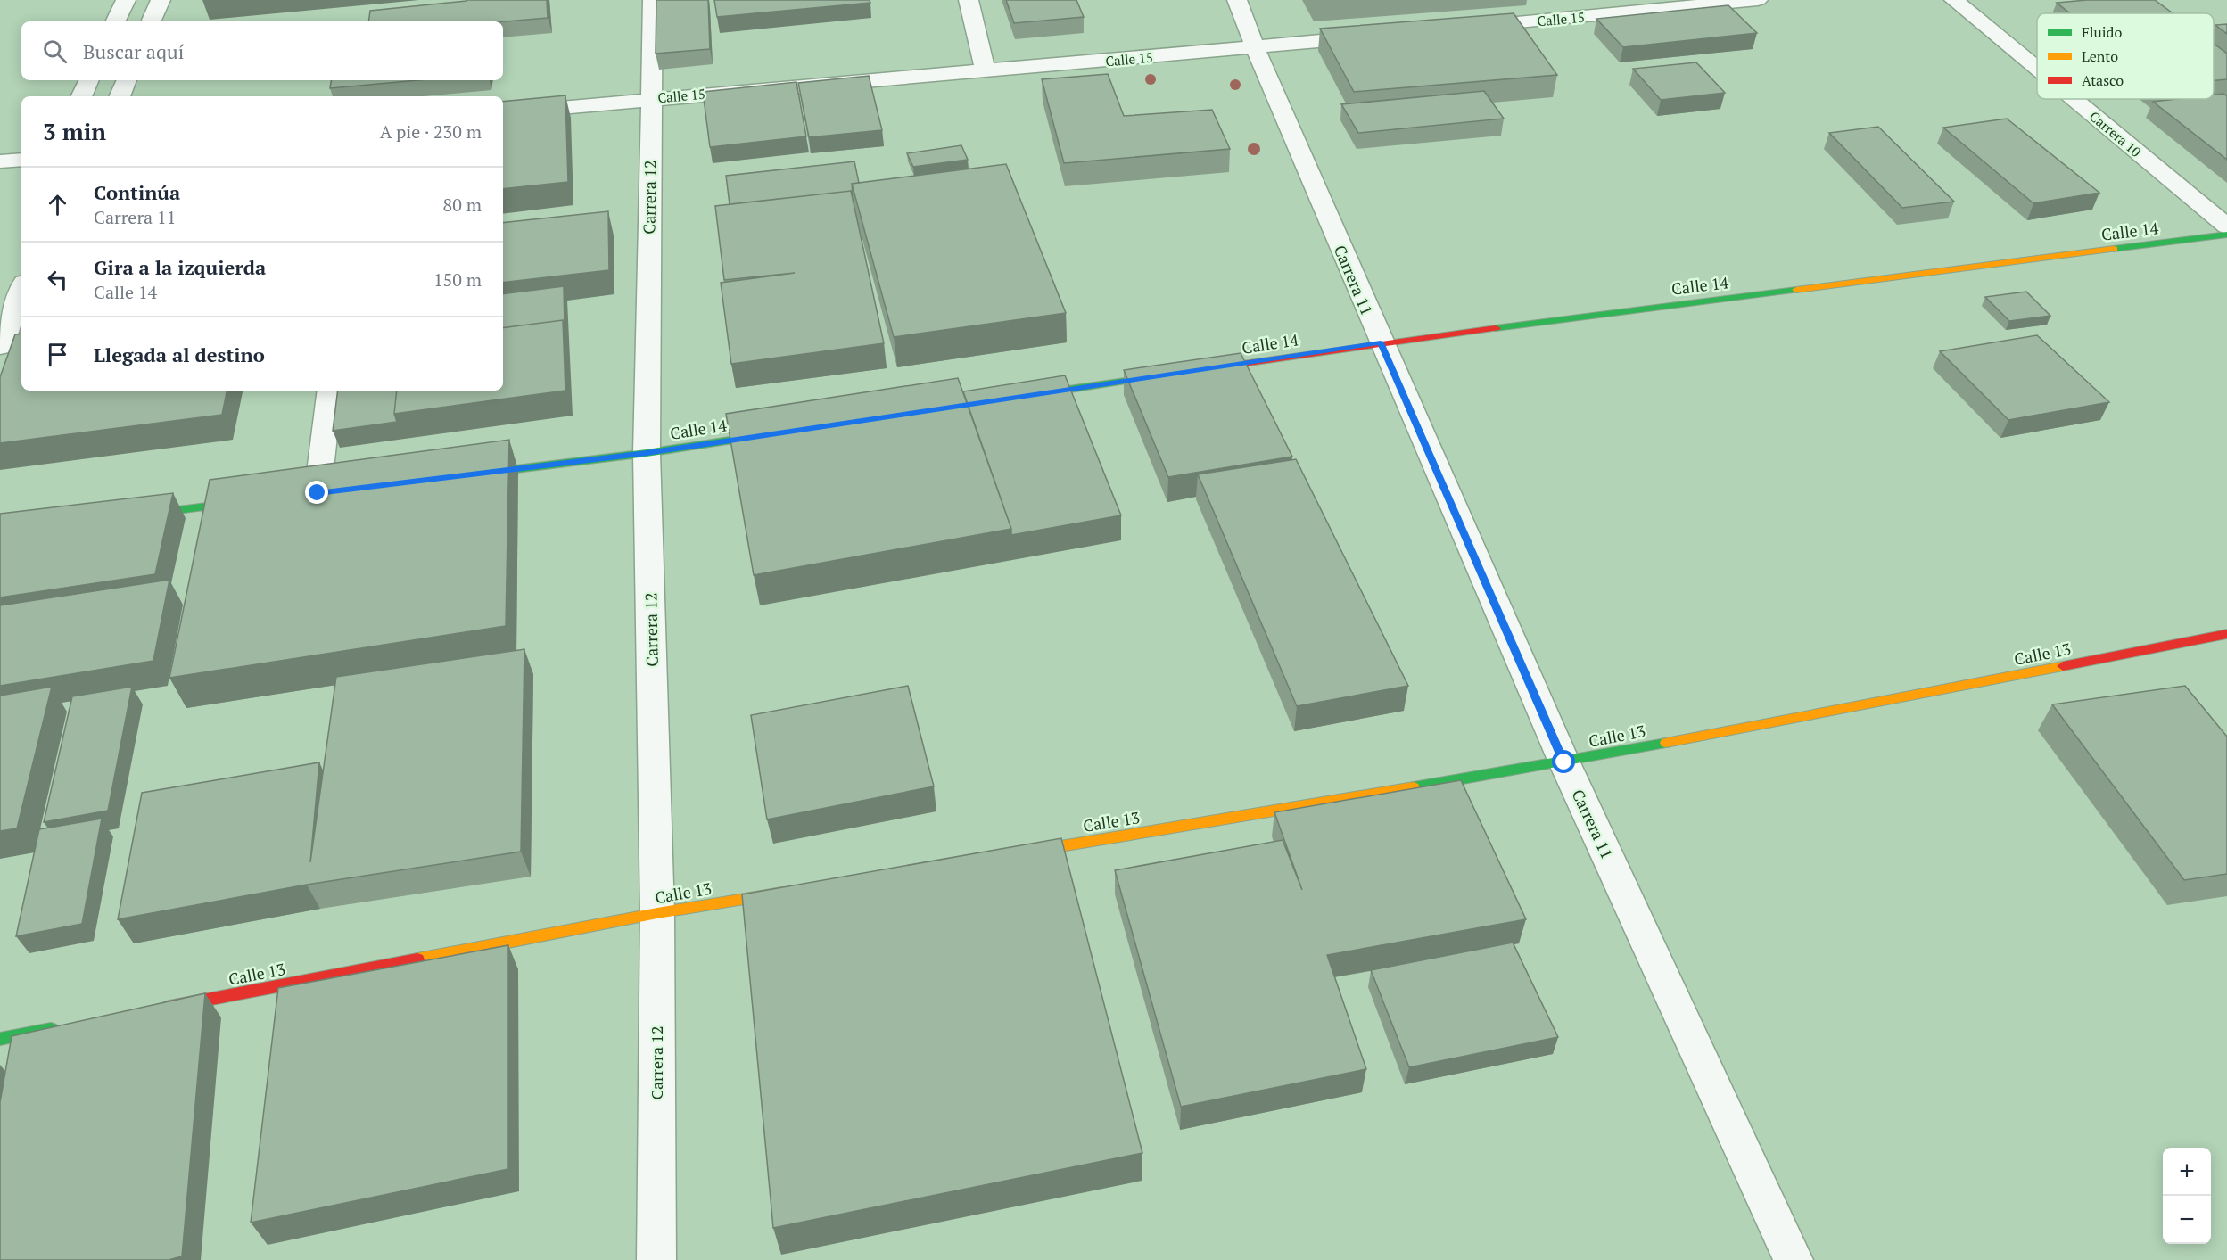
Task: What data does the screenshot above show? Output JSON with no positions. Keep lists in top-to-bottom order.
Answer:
{
  "streets": {
    "street": [
      "Calle 15",
      "Carrera 10",
      "Carrera 12",
      "Calle 14",
      "Carrera 11",
      "Calle 13"
    ]
  },
  "crossings": [
    ["Calle 15", "Carrera 12"],
    ["Calle 15", "Carrera 11"],
    ["Carrera 12", "Calle 14"],
    ["Carrera 12", "Calle 13"],
    ["Calle 14", "Carrera 11"],
    ["Carrera 11", "Calle 13"]
  ],
  "legend": ["Fluido", "Lento", "Atasco"],
  "page": {
    "search": "Buscar aquí",
    "heading": ["3 min", "A pie · 230 m"],
    "list": [
      ["Continúa", "Carrera 11", "80 m"],
      ["Gira a la izquierda", "Calle 14", "150 m"],
      "Llegada al destino"
    ],
    "map_buttons": ["+", "−"]
  }
}
